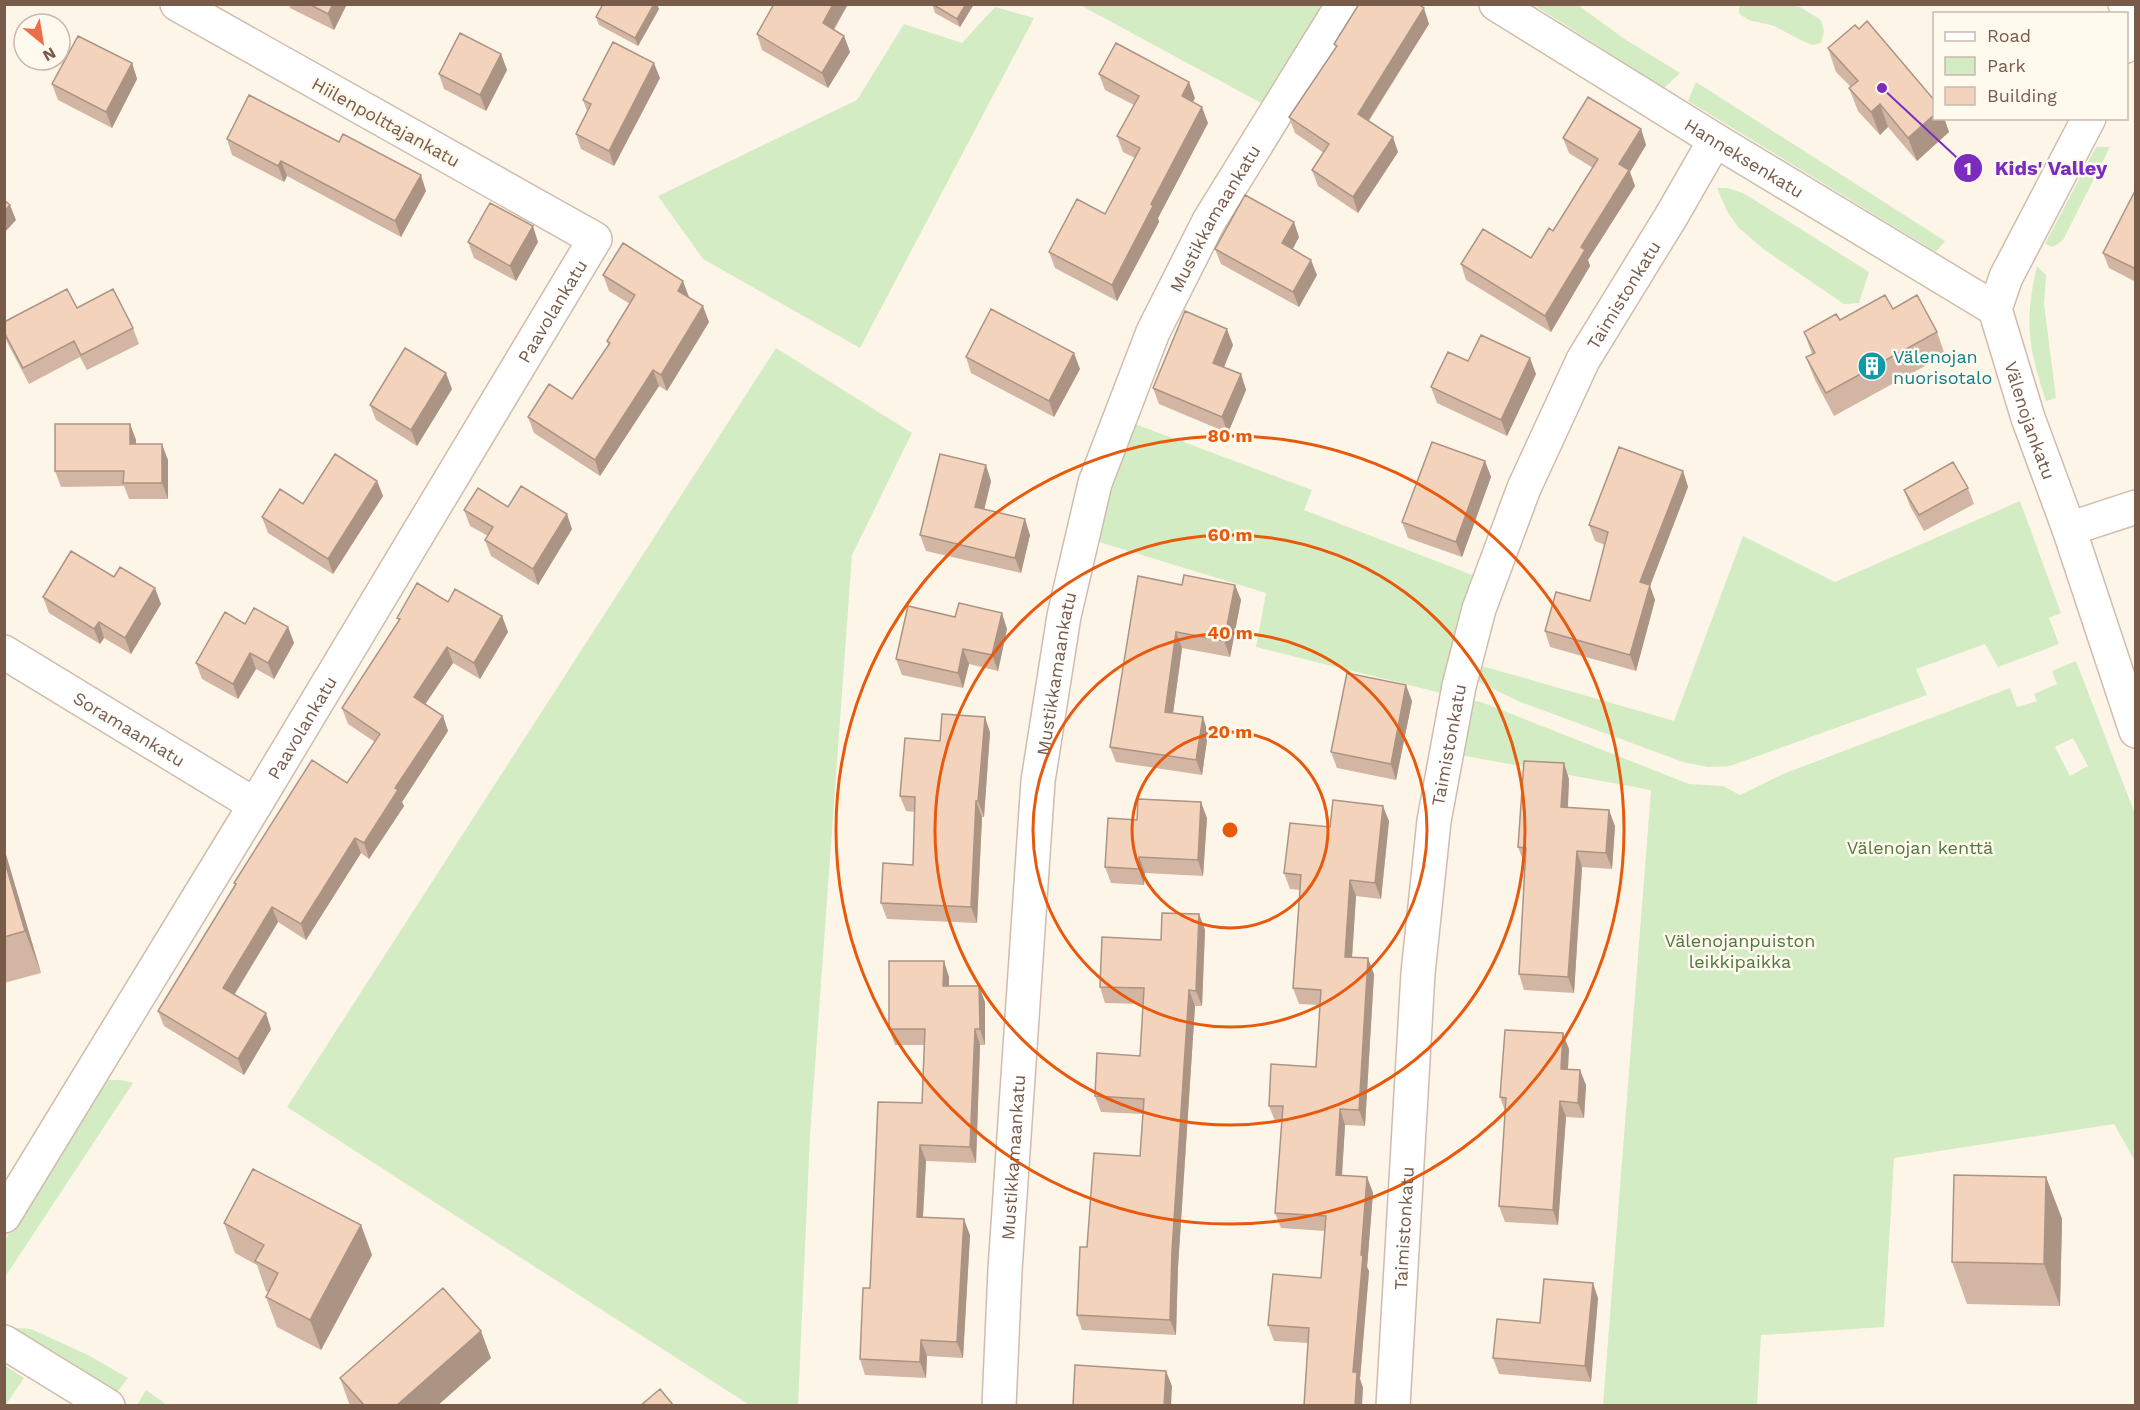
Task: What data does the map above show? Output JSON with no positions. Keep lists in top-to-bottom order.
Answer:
{
  "streets": {
    "street": [
      "Hiilenpolttajankatu",
      "Hanneksenkatu",
      "Mustikkamaankatu",
      "Taimistonkatu",
      "Paavolankatu",
      "Välenojankatu",
      "Soramaankatu"
    ]
  },
  "crossings": [
    ["Hiilenpolttajankatu", "Paavolankatu"],
    ["Hanneksenkatu", "Taimistonkatu"],
    ["Hanneksenkatu", "Välenojankatu"],
    ["Paavolankatu", "Soramaankatu"]
  ],
  "parks": ["Välenojan kenttä", "Välenojanpuiston leikkipaikka"],
  "places": {
    "other": ["Kids' Valley"],
    "building": ["Välenojan nuorisotalo"]
  },
  "legend": ["Road", "Park", "Building"],
  "north": "bottom right",
  "rings": [
    "80 m",
    "60 m",
    "40 m",
    "20 m"
  ]
}
